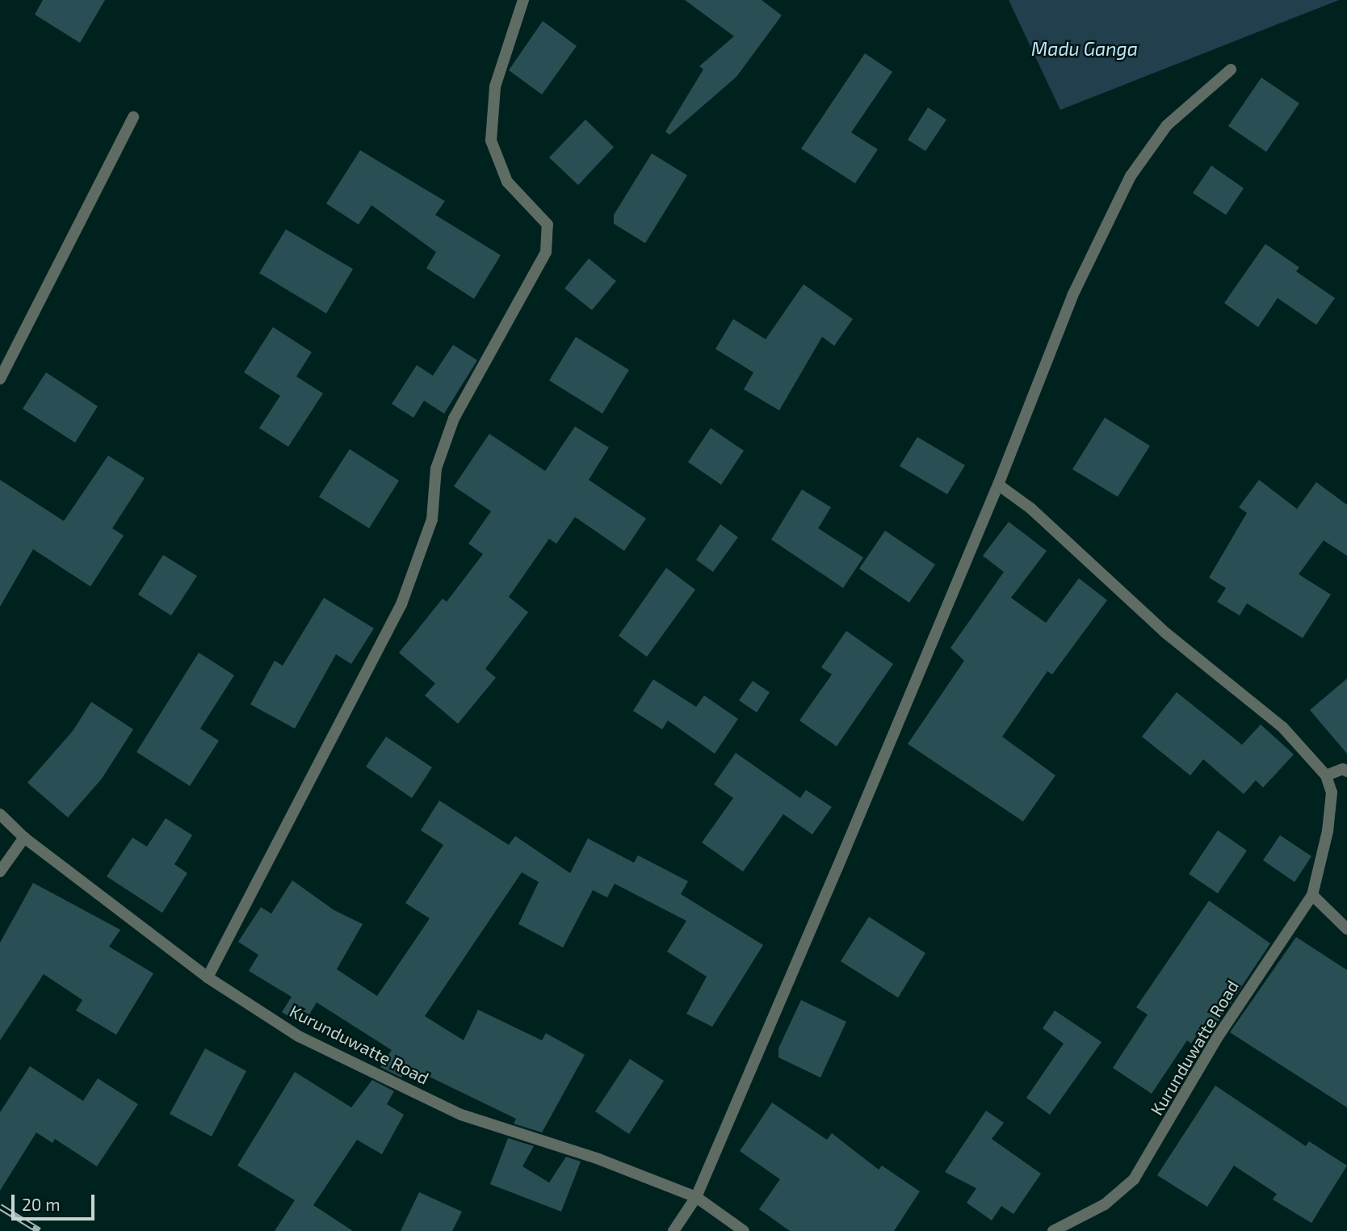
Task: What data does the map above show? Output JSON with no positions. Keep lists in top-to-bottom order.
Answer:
{
  "streets": {
    "street": ["Kurunduwatte Road"]
  },
  "water": ["Madu Ganga"],
  "scale_bar": "20 m"
}
